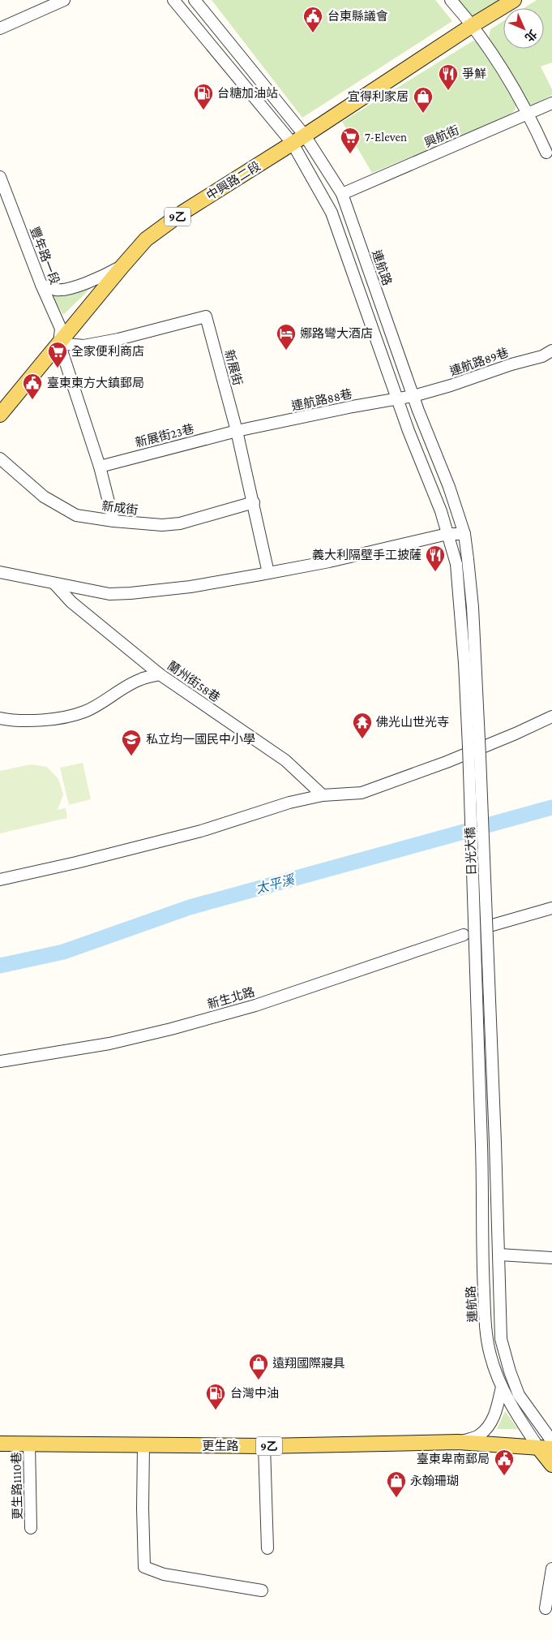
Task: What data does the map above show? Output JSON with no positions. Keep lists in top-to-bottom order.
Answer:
{
  "streets": {
    "main road": ["中興路二段", "9乙", "更生路"],
    "street": [
      "興航街",
      "豐年路一段",
      "連航路",
      "連航路89巷",
      "新展街",
      "連航路88巷",
      "新展街23巷",
      "新成街",
      "蘭州街58巷",
      "日光大橋",
      "新生北路",
      "更生路1110巷"
    ]
  },
  "crossings": [
    ["興航街", "連航路"],
    ["中興路二段", "豐年路一段"],
    ["中興路二段", "連航路"],
    ["中興路二段", "新展街"],
    ["豐年路一段", "新展街"],
    ["豐年路一段", "新展街23巷"],
    ["豐年路一段", "新成街"],
    ["連航路", "連航路89巷"],
    ["連航路", "連航路88巷"],
    ["連航路", "日光大橋"],
    ["連航路", "更生路"],
    ["連航路89巷", "連航路88巷"],
    ["新展街", "連航路88巷"],
    ["新展街", "新展街23巷"],
    ["新展街", "新成街"],
    ["連航路88巷", "新展街23巷"],
    ["更生路", "更生路1110巷"]
  ],
  "water": ["太平溪"],
  "places": {
    "public building": ["台東縣議會", "臺東東方大鎮郵局", "臺東卑南郵局"],
    "restaurant": ["爭鮮", "義大利隔壁手工披薩"],
    "fuel station": ["台糖加油站", "台灣中油"],
    "shop": ["宜得利家居", "遠翔國際寢具", "永翰珊瑚"],
    "supermarket": ["7-Eleven", "全家便利商店"],
    "hotel": ["娜路彎大酒店"],
    "temple": ["佛光山世光寺"],
    "school or university": ["私立均一國民中小學"]
  },
  "north": "bottom right"
}
